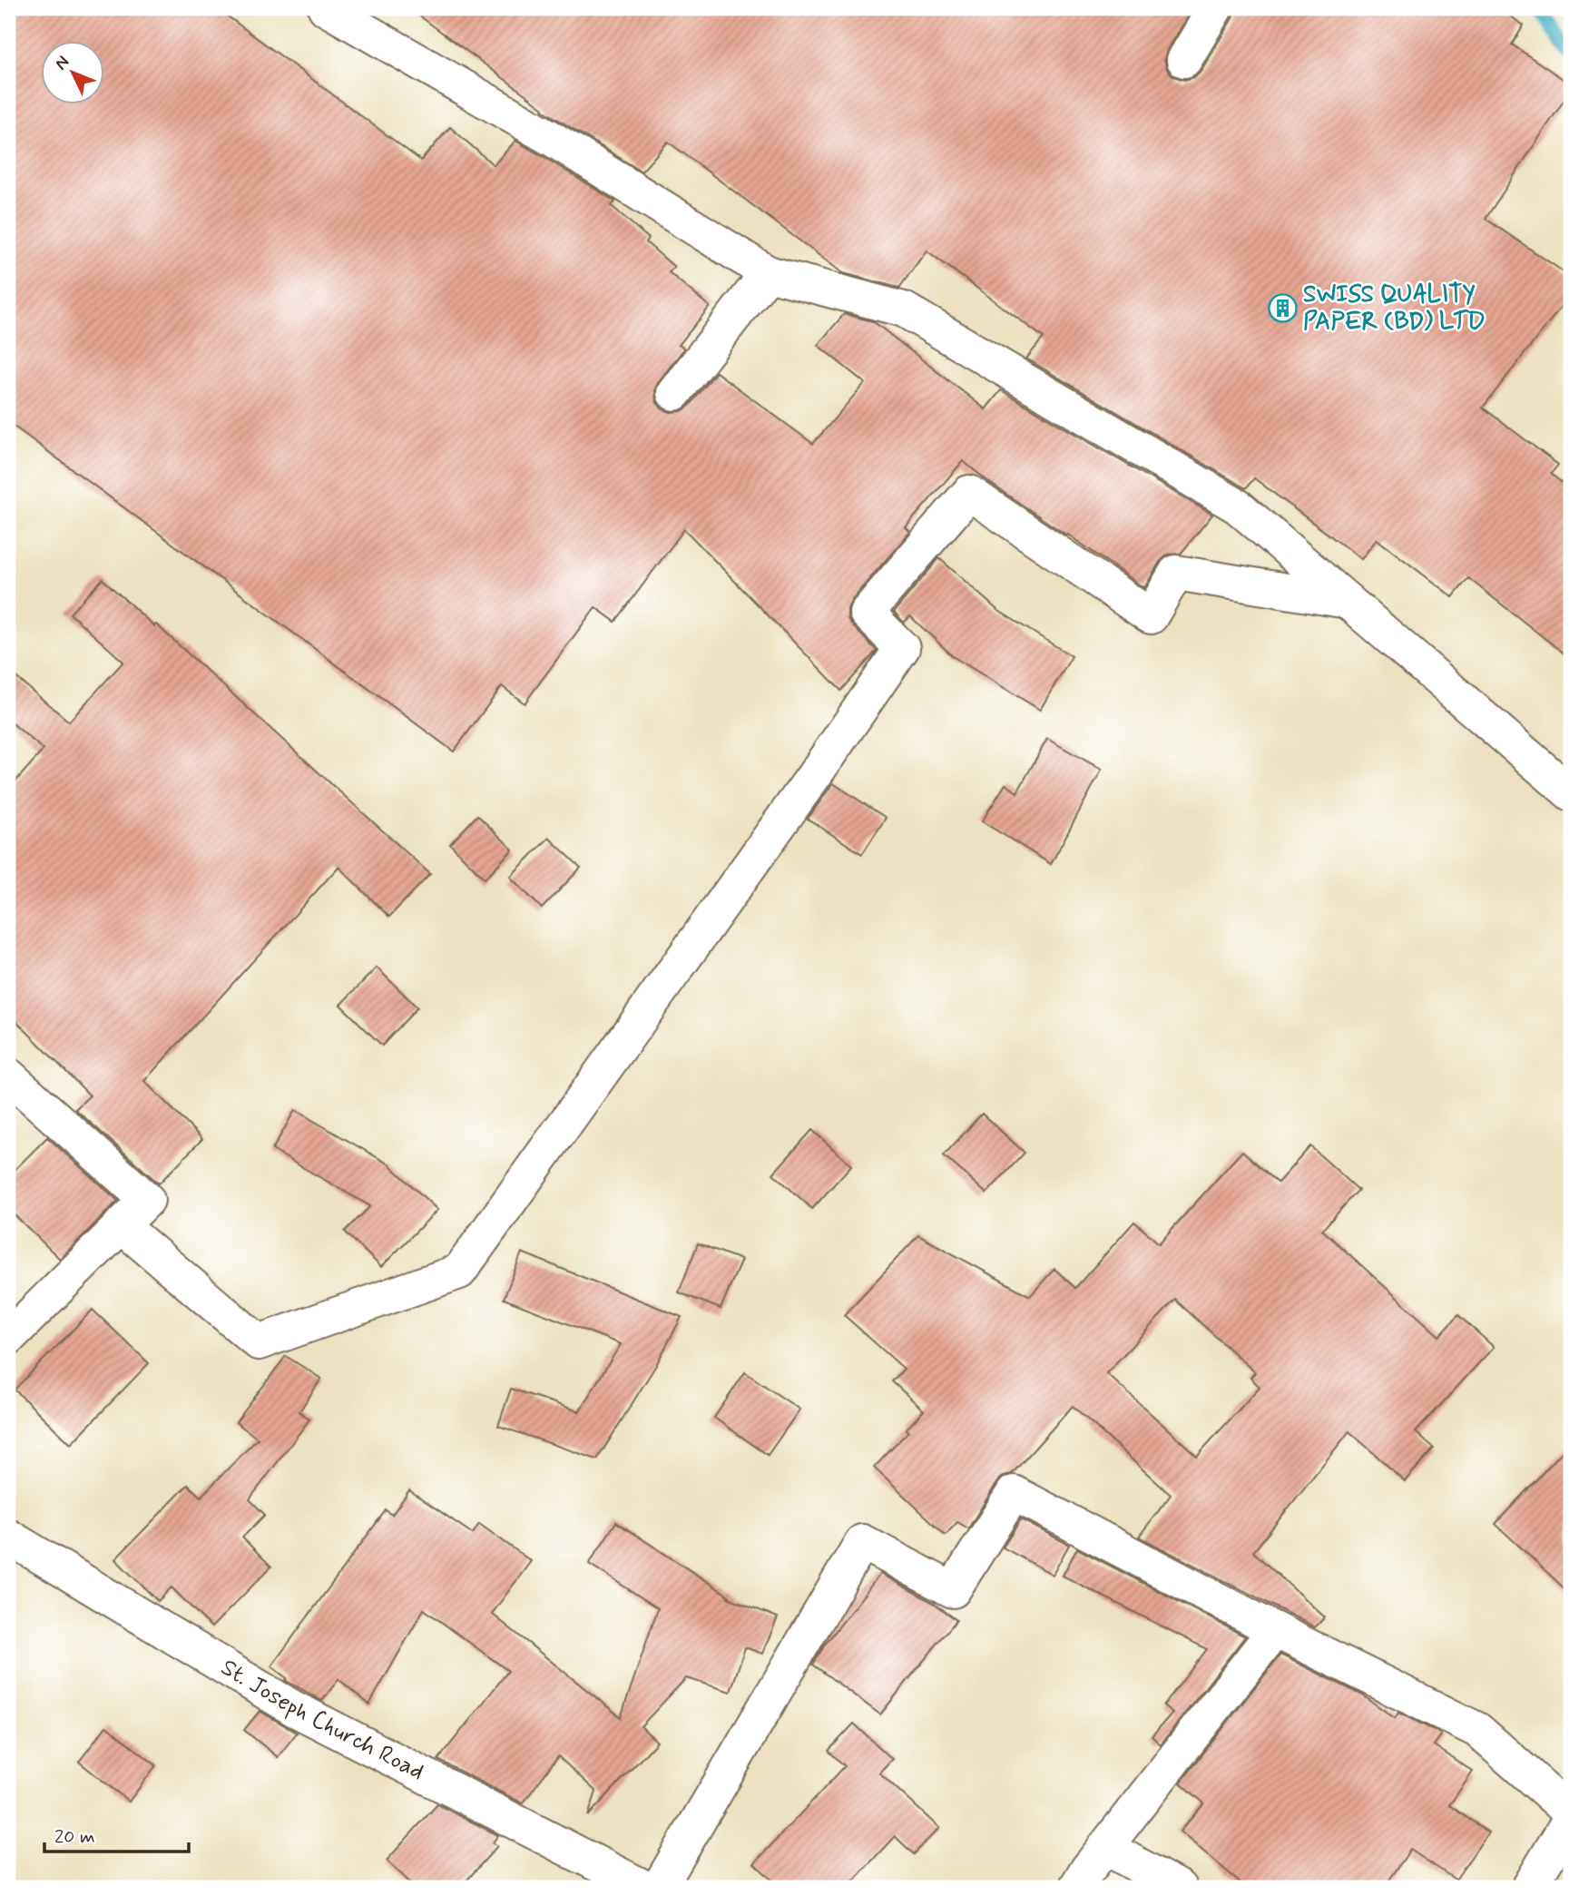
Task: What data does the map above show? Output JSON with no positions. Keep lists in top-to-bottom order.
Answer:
{
  "streets": {
    "street": ["St. Joseph Church Road"]
  },
  "places": {
    "building": ["SWISS QUALITY PAPER (BD) LTD"]
  },
  "scale_bar": "20 m",
  "north": "top left"
}
